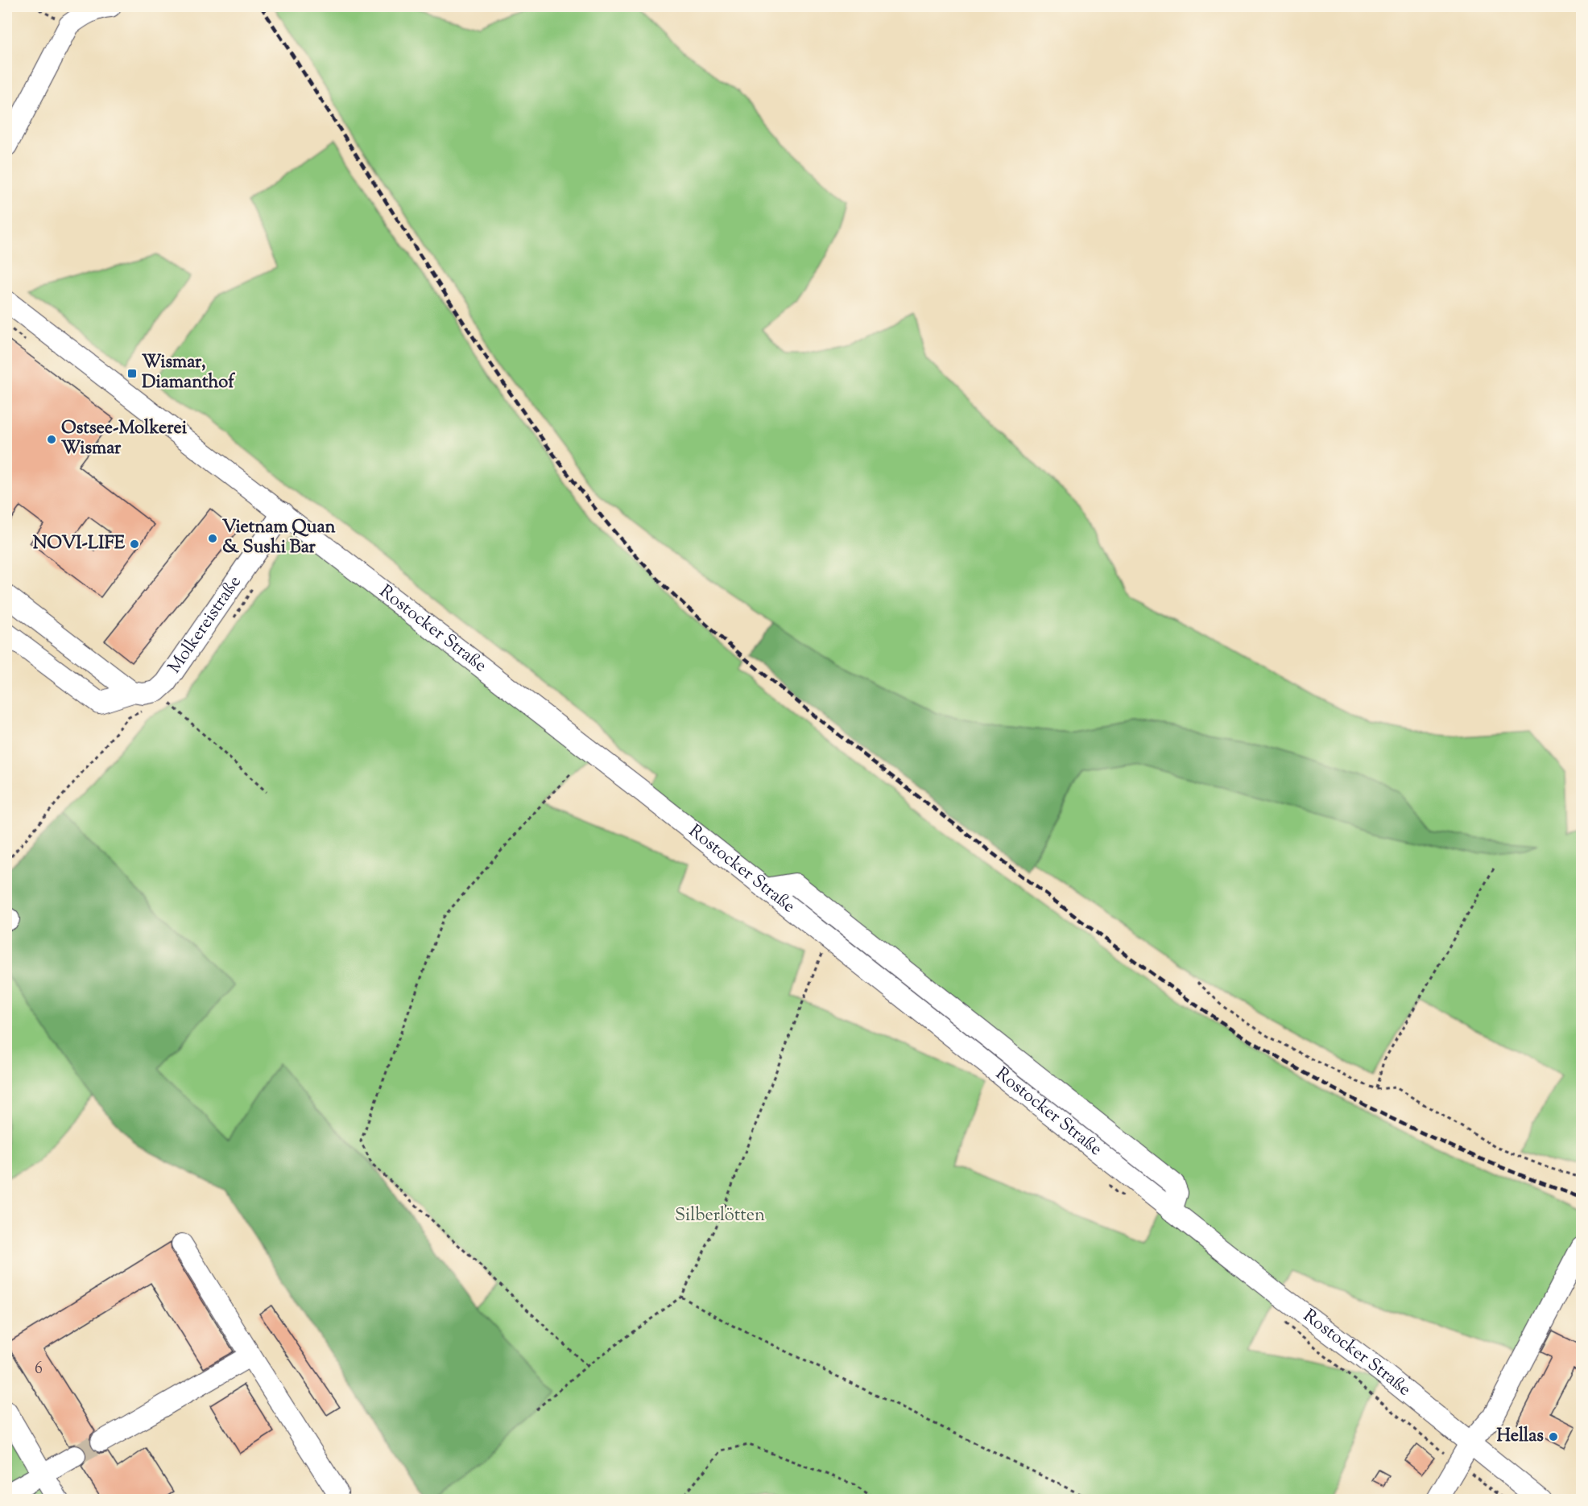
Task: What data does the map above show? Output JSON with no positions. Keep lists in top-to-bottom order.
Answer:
{
  "streets": {
    "street": ["Molkereistraße", "Rostocker Straße"]
  },
  "crossings": [
    ["Molkereistraße", "Rostocker Straße"]
  ],
  "parks": ["Silberlötten"],
  "places": {
    "transit": ["Wismar, Diamanthof"],
    "other": [
      "Ostsee-Molkerei Wismar",
      "Vietnam Quan & Sushi Bar",
      "NOVI-LIFE",
      "Hellas"
    ]
  },
  "house_numbers": ["6"]
}
